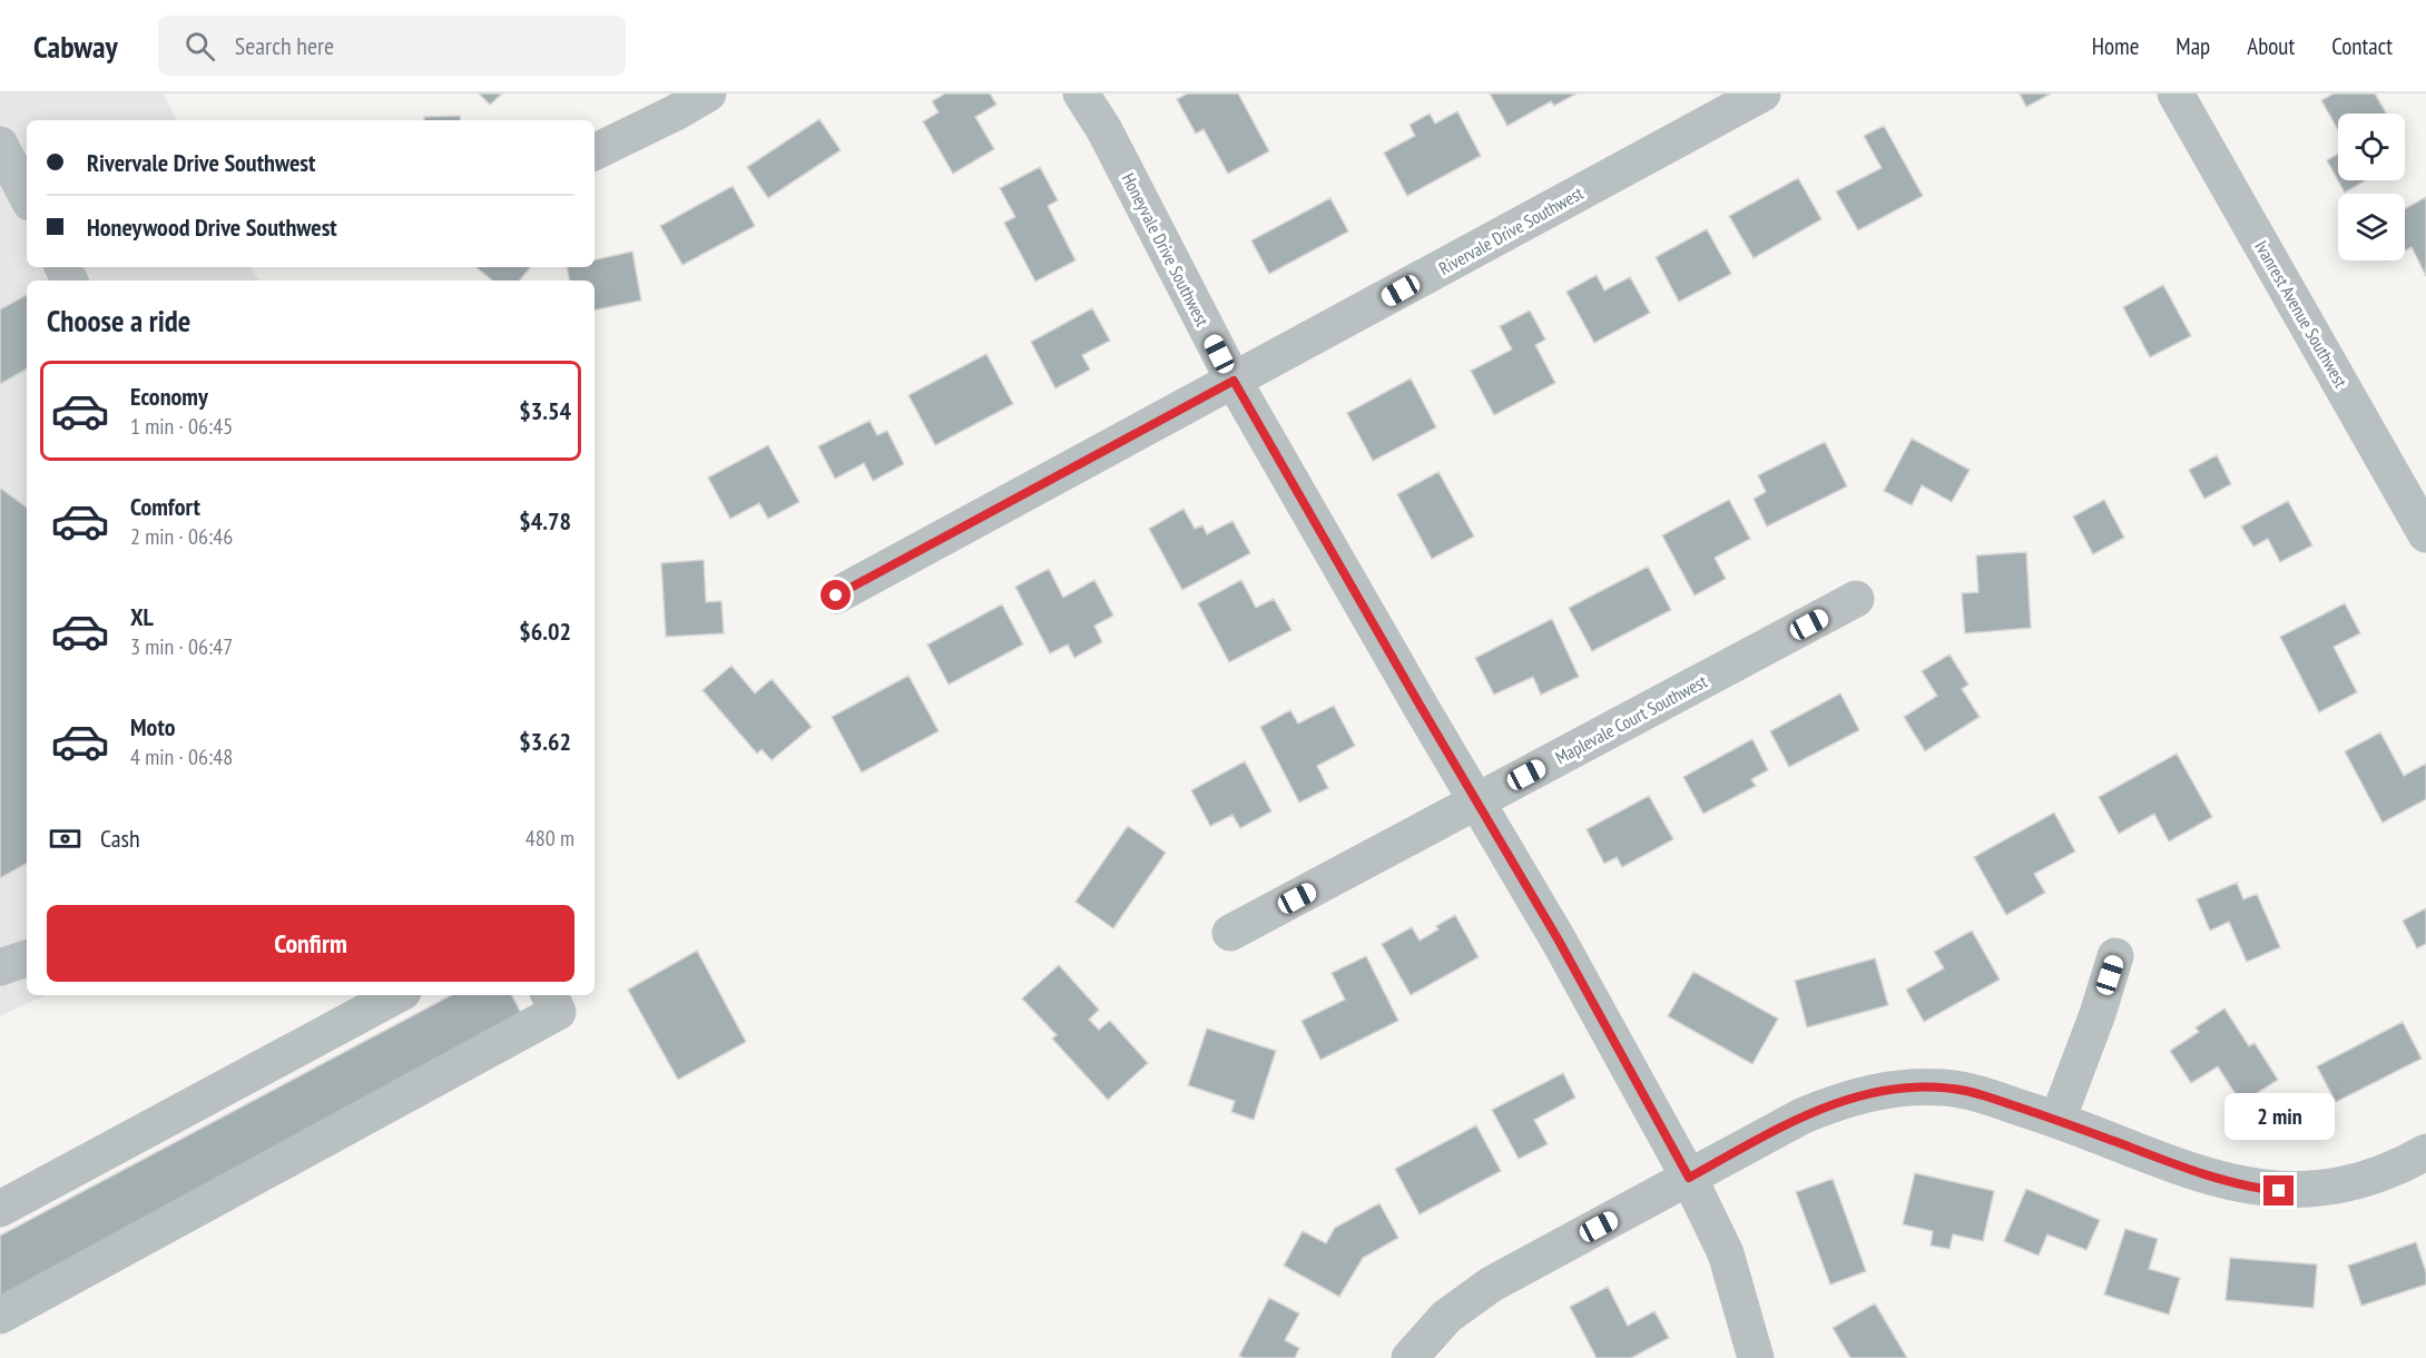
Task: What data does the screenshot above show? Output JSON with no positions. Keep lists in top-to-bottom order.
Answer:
{
  "streets": {
    "street": [
      "Rivervale Drive Southwest",
      "Honeyvale Drive Southwest",
      "Ivanrest Avenue Southwest",
      "Maplevale Court Southwest"
    ]
  },
  "crossings": [
    ["Rivervale Drive Southwest", "Honeyvale Drive Southwest"],
    ["Honeyvale Drive Southwest", "Maplevale Court Southwest"]
  ],
  "page": {
    "header": "Cabway",
    "search": "Search here",
    "nav": [
      "Home",
      "Map",
      "About",
      "Contact"
    ],
    "banner": ["Rivervale Drive Southwest", "Honeywood Drive Southwest"],
    "heading": "Choose a ride",
    "list": [
      {
        "name": "Economy",
        "note": "1 min · 06:45",
        "value": "$3.54"
      },
      {
        "name": "Comfort",
        "note": "2 min · 06:46",
        "value": "$4.78"
      },
      {
        "name": "XL",
        "note": "3 min · 06:47",
        "value": "$6.02"
      },
      {
        "name": "Moto",
        "note": "4 min · 06:48",
        "value": "$3.62"
      }
    ],
    "pay": ["Cash", "480 m"],
    "buttons": "Confirm",
    "bubble": "2 min"
  }
}
